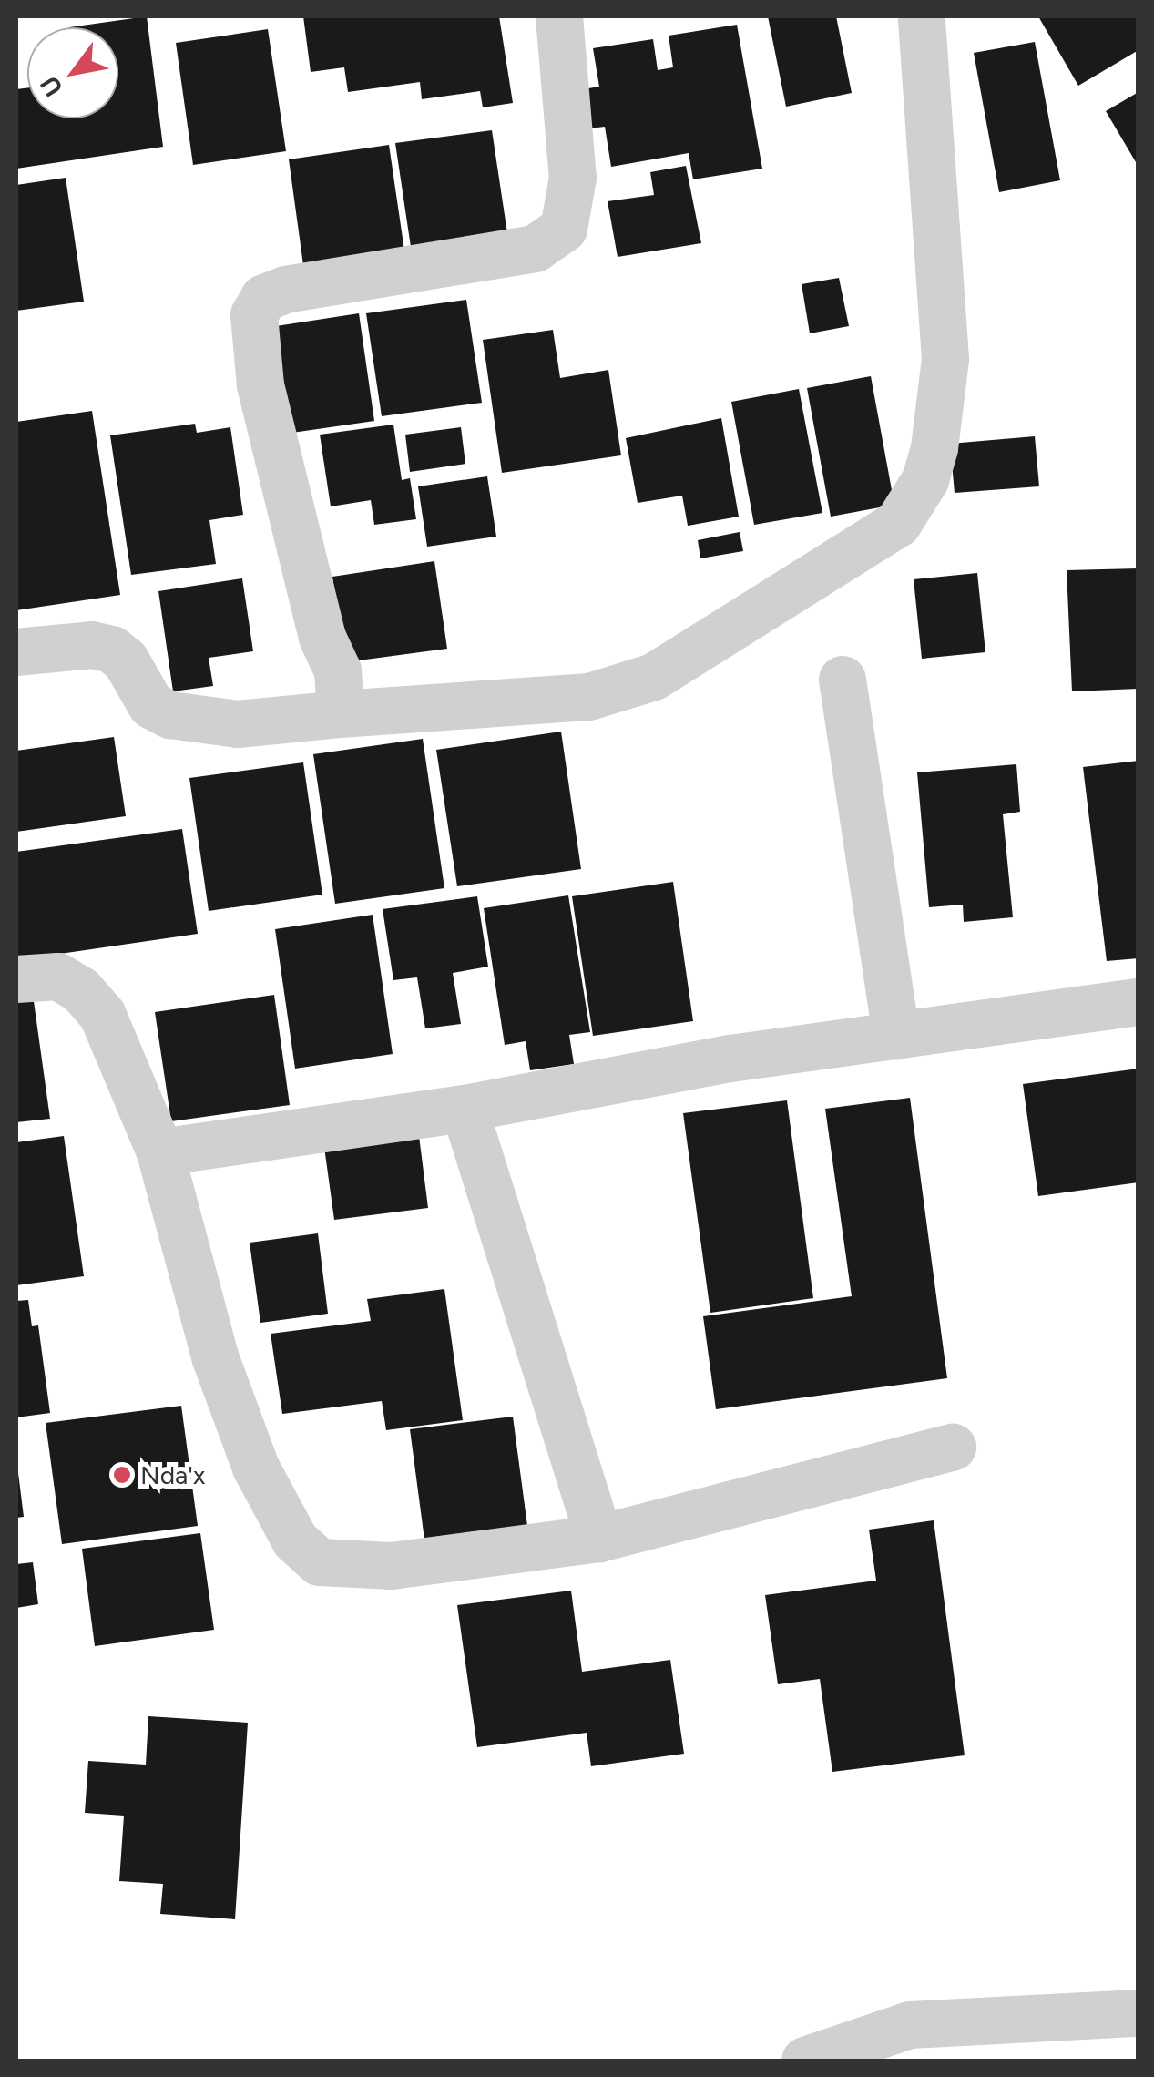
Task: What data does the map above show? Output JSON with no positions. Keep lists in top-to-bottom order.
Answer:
{
  "places": ["Nda'x"],
  "north": "bottom left"
}
